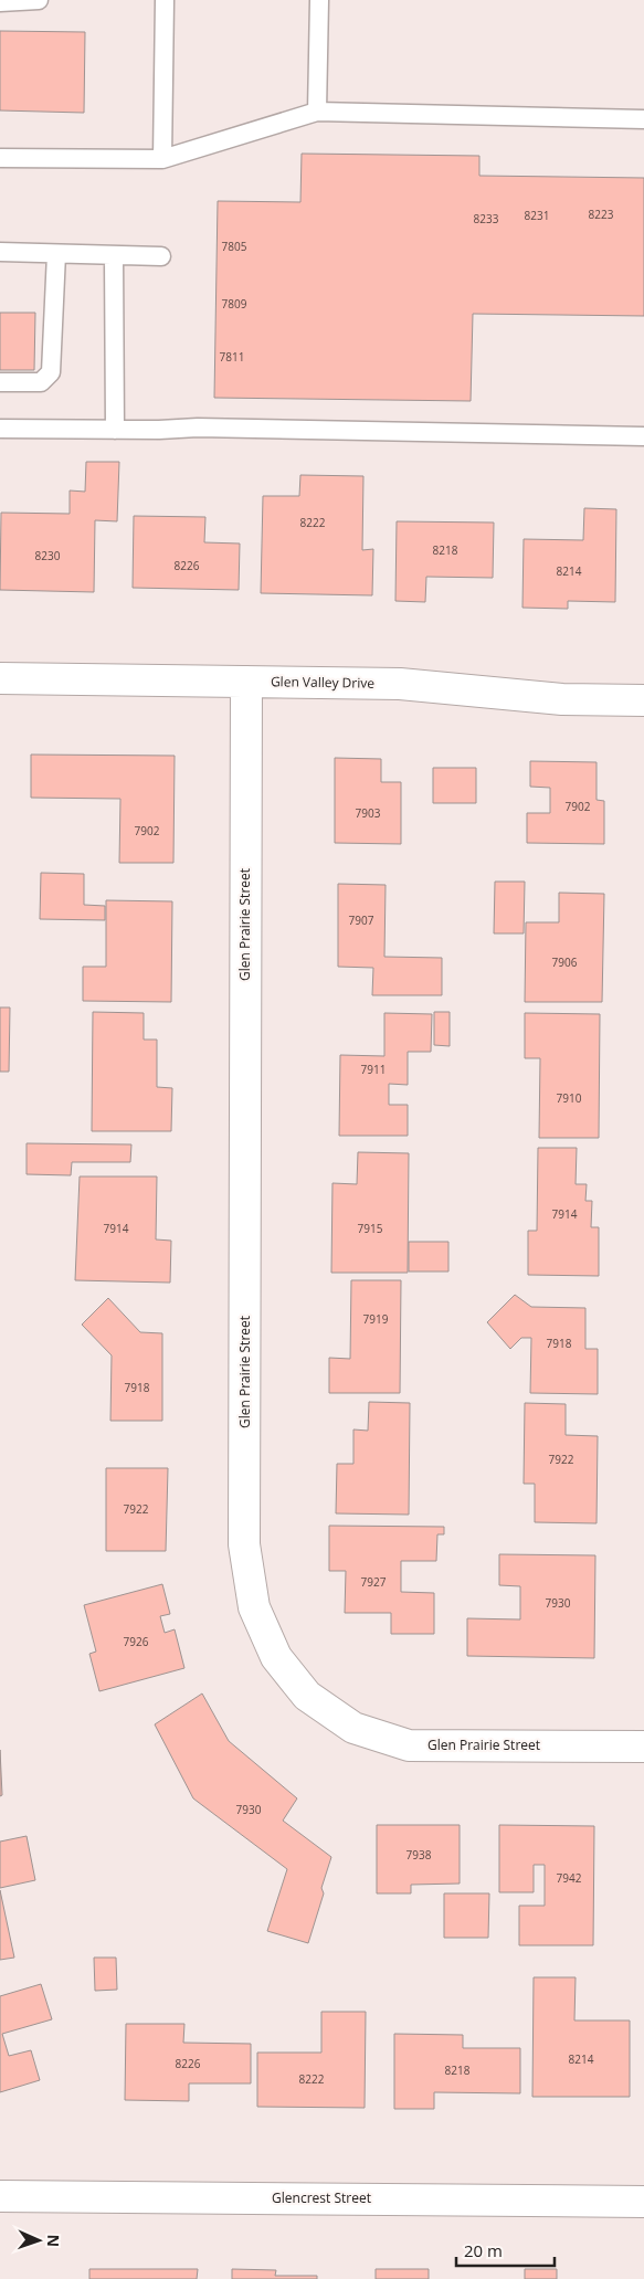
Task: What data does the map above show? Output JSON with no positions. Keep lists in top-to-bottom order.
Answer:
{
  "streets": {
    "street": ["Glen Valley Drive", "Glen Prairie Street", "Glencrest Street"]
  },
  "crossings": [
    ["Glen Valley Drive", "Glen Prairie Street"]
  ],
  "house_numbers": [
    "8223",
    "8231",
    "8233",
    "7805",
    "7809",
    "7811",
    "8222",
    "8218",
    "8230",
    "8226",
    "8214",
    "7902",
    "7903",
    "7902",
    "7907",
    "7906",
    "7911",
    "7910",
    "7914",
    "7914",
    "7915",
    "7919",
    "7918",
    "7918",
    "7922",
    "7922",
    "7927",
    "7930",
    "7926",
    "7930",
    "7938",
    "7942",
    "8214",
    "8226",
    "8218",
    "8222"
  ],
  "scale_bar": "20 m",
  "north": "right"
}
